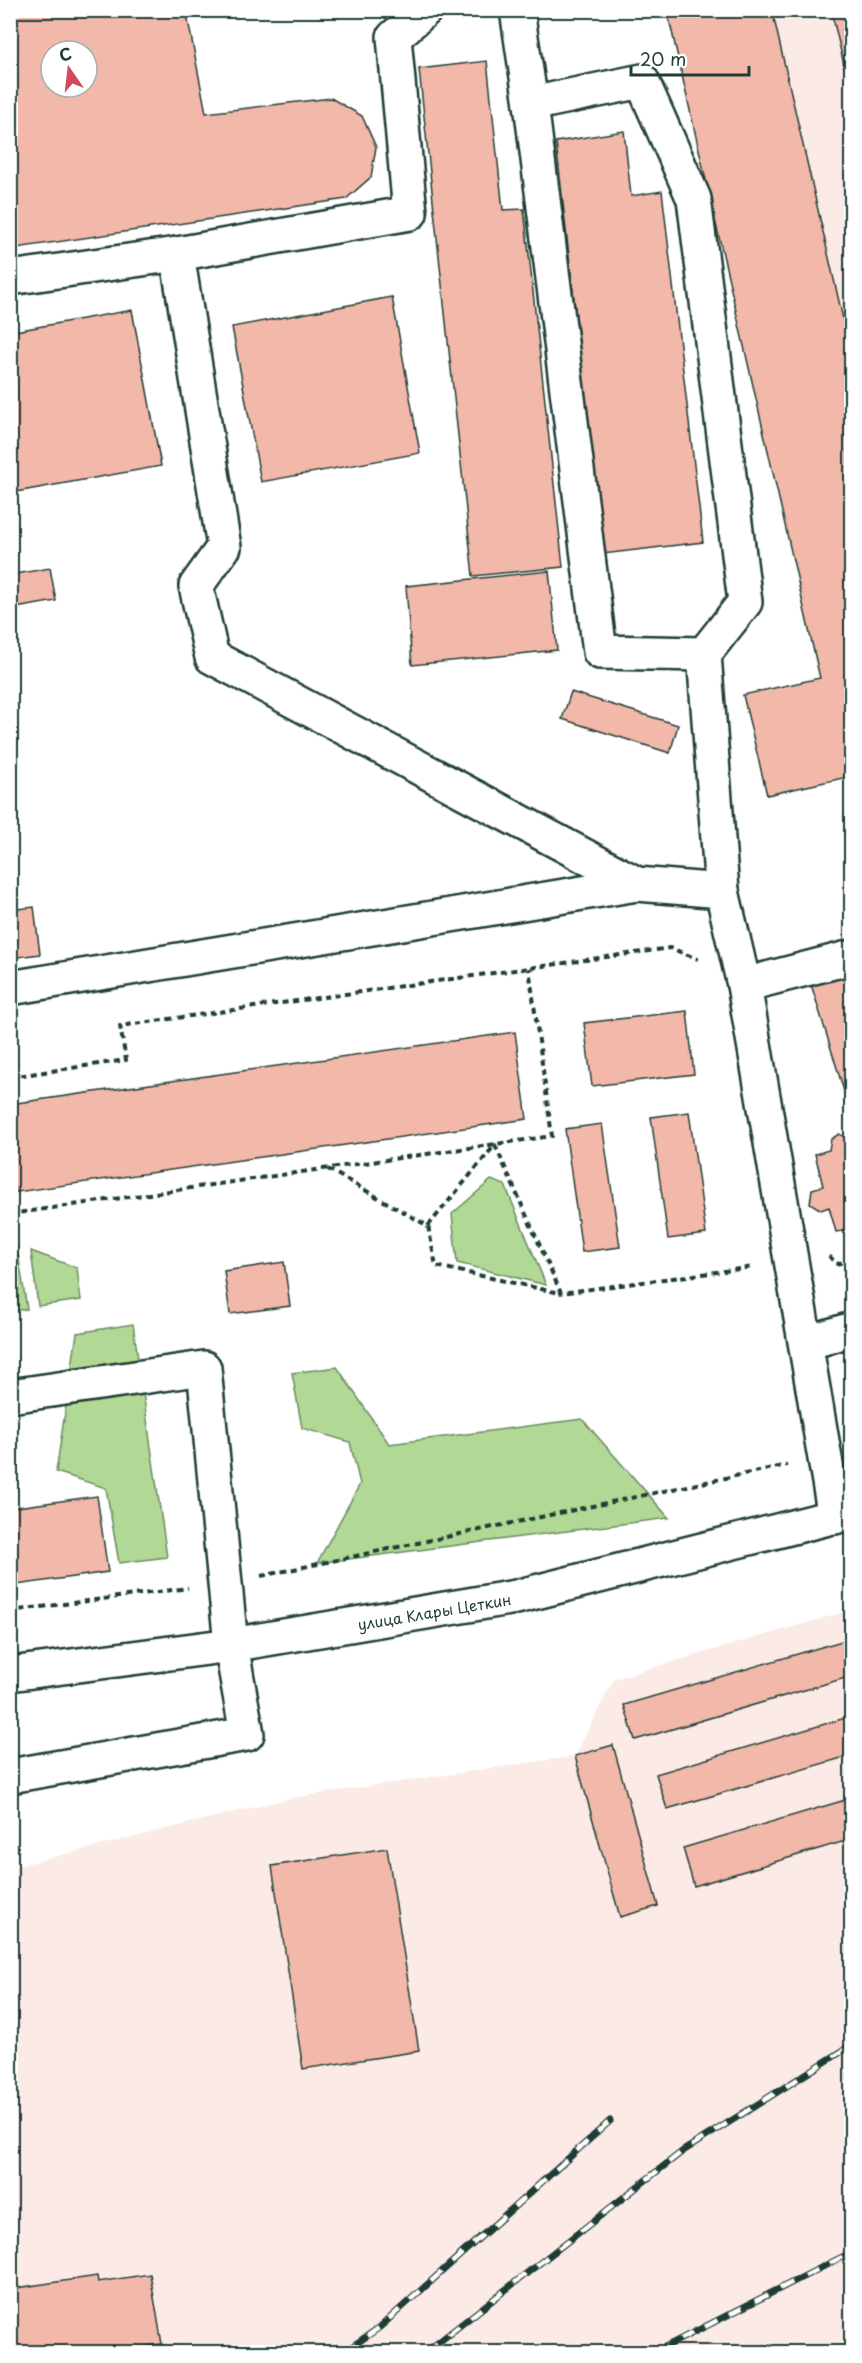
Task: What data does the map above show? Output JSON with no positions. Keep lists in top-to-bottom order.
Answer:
{
  "streets": {
    "street": ["улица Клары Цеткин"]
  },
  "scale_bar": "20 m",
  "north": "top"
}
